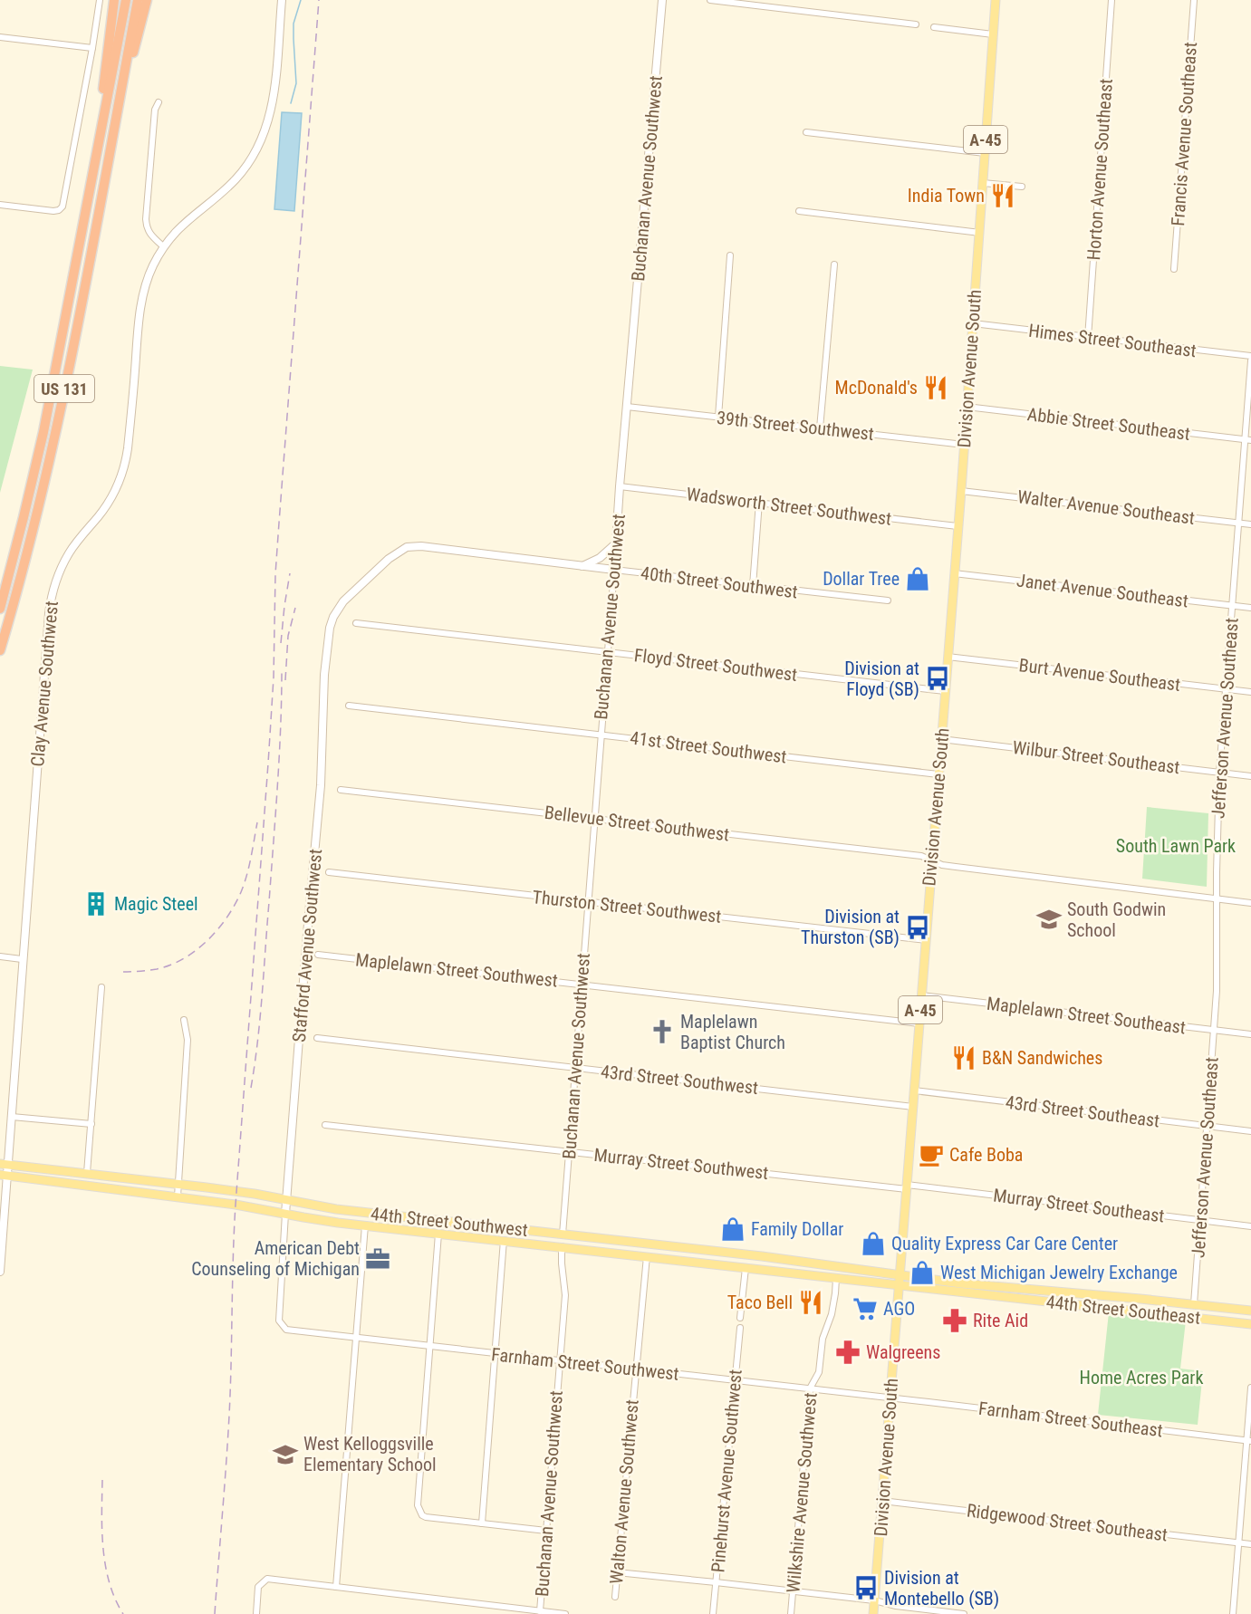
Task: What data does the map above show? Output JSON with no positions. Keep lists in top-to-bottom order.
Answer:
{
  "streets": {
    "highway": ["US 131"],
    "main road": [
      "A-45",
      "Division Avenue South",
      "44th Street Southwest",
      "44th Street Southeast"
    ],
    "street": [
      "Francis Avenue Southeast",
      "Horton Avenue Southeast",
      "Buchanan Avenue Southwest",
      "Himes Street Southeast",
      "Abbie Street Southeast",
      "39th Street Southwest",
      "Wadsworth Street Southwest",
      "Walter Avenue Southeast",
      "40th Street Southwest",
      "Janet Avenue Southeast",
      "Floyd Street Southwest",
      "Burt Avenue Southeast",
      "Clay Avenue Southwest",
      "Jefferson Avenue Southeast",
      "41st Street Southwest",
      "Wilbur Street Southeast",
      "Bellevue Street Southwest",
      "Thurston Street Southwest",
      "Stafford Avenue Southwest",
      "Maplelawn Street Southwest",
      "Maplelawn Street Southeast",
      "43rd Street Southwest",
      "43rd Street Southeast",
      "Murray Street Southwest",
      "Murray Street Southeast",
      "Farnham Street Southwest",
      "Farnham Street Southeast",
      "Pinehurst Avenue Southwest",
      "Walton Avenue Southwest",
      "Wilkshire Avenue Southwest",
      "Ridgewood Street Southeast"
    ]
  },
  "crossings": [
    ["Horton Avenue Southeast", "Himes Street Southeast"],
    ["Buchanan Avenue Southwest", "39th Street Southwest"],
    ["Buchanan Avenue Southwest", "Wadsworth Street Southwest"],
    ["Buchanan Avenue Southwest", "40th Street Southwest"],
    ["Buchanan Avenue Southwest", "Floyd Street Southwest"],
    ["Buchanan Avenue Southwest", "41st Street Southwest"],
    ["Buchanan Avenue Southwest", "Bellevue Street Southwest"],
    ["Buchanan Avenue Southwest", "Thurston Street Southwest"],
    ["Buchanan Avenue Southwest", "Maplelawn Street Southwest"],
    ["Buchanan Avenue Southwest", "43rd Street Southwest"],
    ["Buchanan Avenue Southwest", "Murray Street Southwest"],
    ["Buchanan Avenue Southwest", "44th Street Southwest"],
    ["Buchanan Avenue Southwest", "Farnham Street Southwest"],
    ["Himes Street Southeast", "Division Avenue South"],
    ["Himes Street Southeast", "Jefferson Avenue Southeast"],
    ["Division Avenue South", "Abbie Street Southeast"],
    ["Division Avenue South", "39th Street Southwest"],
    ["Division Avenue South", "Wadsworth Street Southwest"],
    ["Division Avenue South", "Walter Avenue Southeast"],
    ["Division Avenue South", "Janet Avenue Southeast"],
    ["Division Avenue South", "Floyd Street Southwest"],
    ["Division Avenue South", "Burt Avenue Southeast"],
    ["Division Avenue South", "41st Street Southwest"],
    ["Division Avenue South", "Wilbur Street Southeast"],
    ["Division Avenue South", "Bellevue Street Southwest"],
    ["Division Avenue South", "Thurston Street Southwest"],
    ["Division Avenue South", "Maplelawn Street Southwest"],
    ["Division Avenue South", "Maplelawn Street Southeast"],
    ["Division Avenue South", "43rd Street Southwest"],
    ["Division Avenue South", "43rd Street Southeast"],
    ["Division Avenue South", "Murray Street Southwest"],
    ["Division Avenue South", "Murray Street Southeast"],
    ["Division Avenue South", "44th Street Southwest"],
    ["Division Avenue South", "44th Street Southeast"],
    ["Division Avenue South", "Farnham Street Southwest"],
    ["Division Avenue South", "Farnham Street Southeast"],
    ["Division Avenue South", "Ridgewood Street Southeast"],
    ["Abbie Street Southeast", "Jefferson Avenue Southeast"],
    ["Walter Avenue Southeast", "Jefferson Avenue Southeast"],
    ["40th Street Southwest", "Stafford Avenue Southwest"],
    ["Janet Avenue Southeast", "Jefferson Avenue Southeast"],
    ["Burt Avenue Southeast", "Jefferson Avenue Southeast"],
    ["Clay Avenue Southwest", "44th Street Southwest"],
    ["Jefferson Avenue Southeast", "Wilbur Street Southeast"],
    ["Jefferson Avenue Southeast", "Bellevue Street Southwest"],
    ["Jefferson Avenue Southeast", "Maplelawn Street Southeast"],
    ["Jefferson Avenue Southeast", "43rd Street Southeast"],
    ["Jefferson Avenue Southeast", "Murray Street Southeast"],
    ["Jefferson Avenue Southeast", "44th Street Southeast"],
    ["Stafford Avenue Southwest", "44th Street Southwest"],
    ["Stafford Avenue Southwest", "Farnham Street Southwest"],
    ["Murray Street Southwest", "Murray Street Southeast"],
    ["44th Street Southwest", "44th Street Southeast"],
    ["44th Street Southwest", "Walton Avenue Southwest"],
    ["44th Street Southwest", "Wilkshire Avenue Southwest"],
    ["Farnham Street Southwest", "Farnham Street Southeast"],
    ["Farnham Street Southwest", "Pinehurst Avenue Southwest"],
    ["Farnham Street Southwest", "Walton Avenue Southwest"],
    ["Farnham Street Southwest", "Wilkshire Avenue Southwest"]
  ],
  "parks": ["South Lawn Park", "Home Acres Park"],
  "places": {
    "restaurant": [
      "India Town",
      "McDonald's",
      "B&N Sandwiches",
      "Taco Bell"
    ],
    "shop": [
      "Dollar Tree",
      "Family Dollar",
      "Quality Express Car Care Center",
      "West Michigan Jewelry Exchange"
    ],
    "bus stop": ["Division at Floyd (SB)", "Division at Thurston (SB)", "Division at Montebello (SB)"],
    "building": ["Magic Steel"],
    "school or university": ["South Godwin School", "West Kelloggsville Elementary School"],
    "church": ["Maplelawn Baptist Church"],
    "cafe": ["Cafe Boba"],
    "office": ["American Debt Counseling of Michigan"],
    "supermarket": ["AGO"],
    "pharmacy": ["Rite Aid", "Walgreens"]
  }
}
